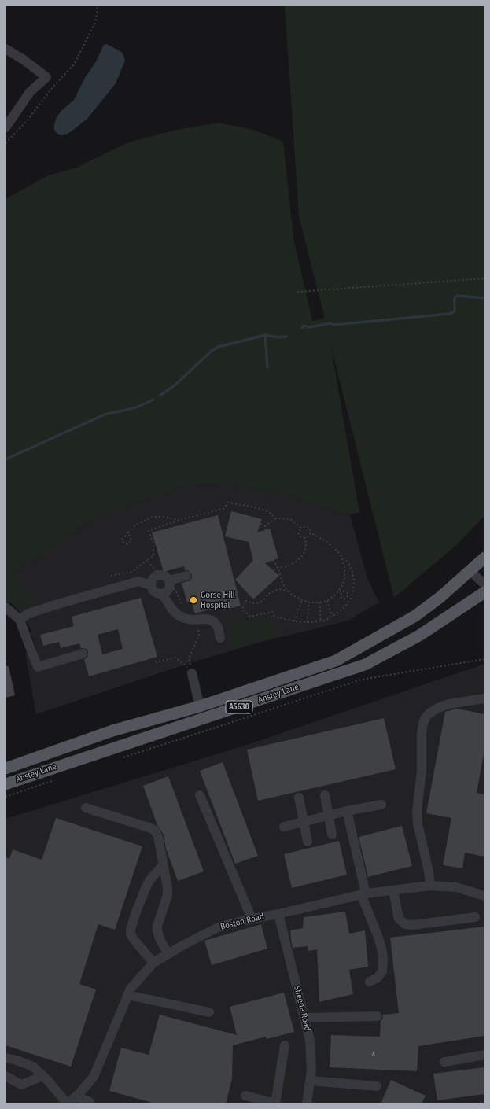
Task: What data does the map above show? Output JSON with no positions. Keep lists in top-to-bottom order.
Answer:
{
  "streets": {
    "main road": ["Anstey Lane", "A5630"],
    "street": ["Boston Road", "Sheene Road"]
  },
  "crossings": [
    ["Anstey Lane", "A5630"],
    ["Boston Road", "Sheene Road"]
  ],
  "places": ["Gorse Hill Hospital"],
  "house_numbers": ["4"]
}
